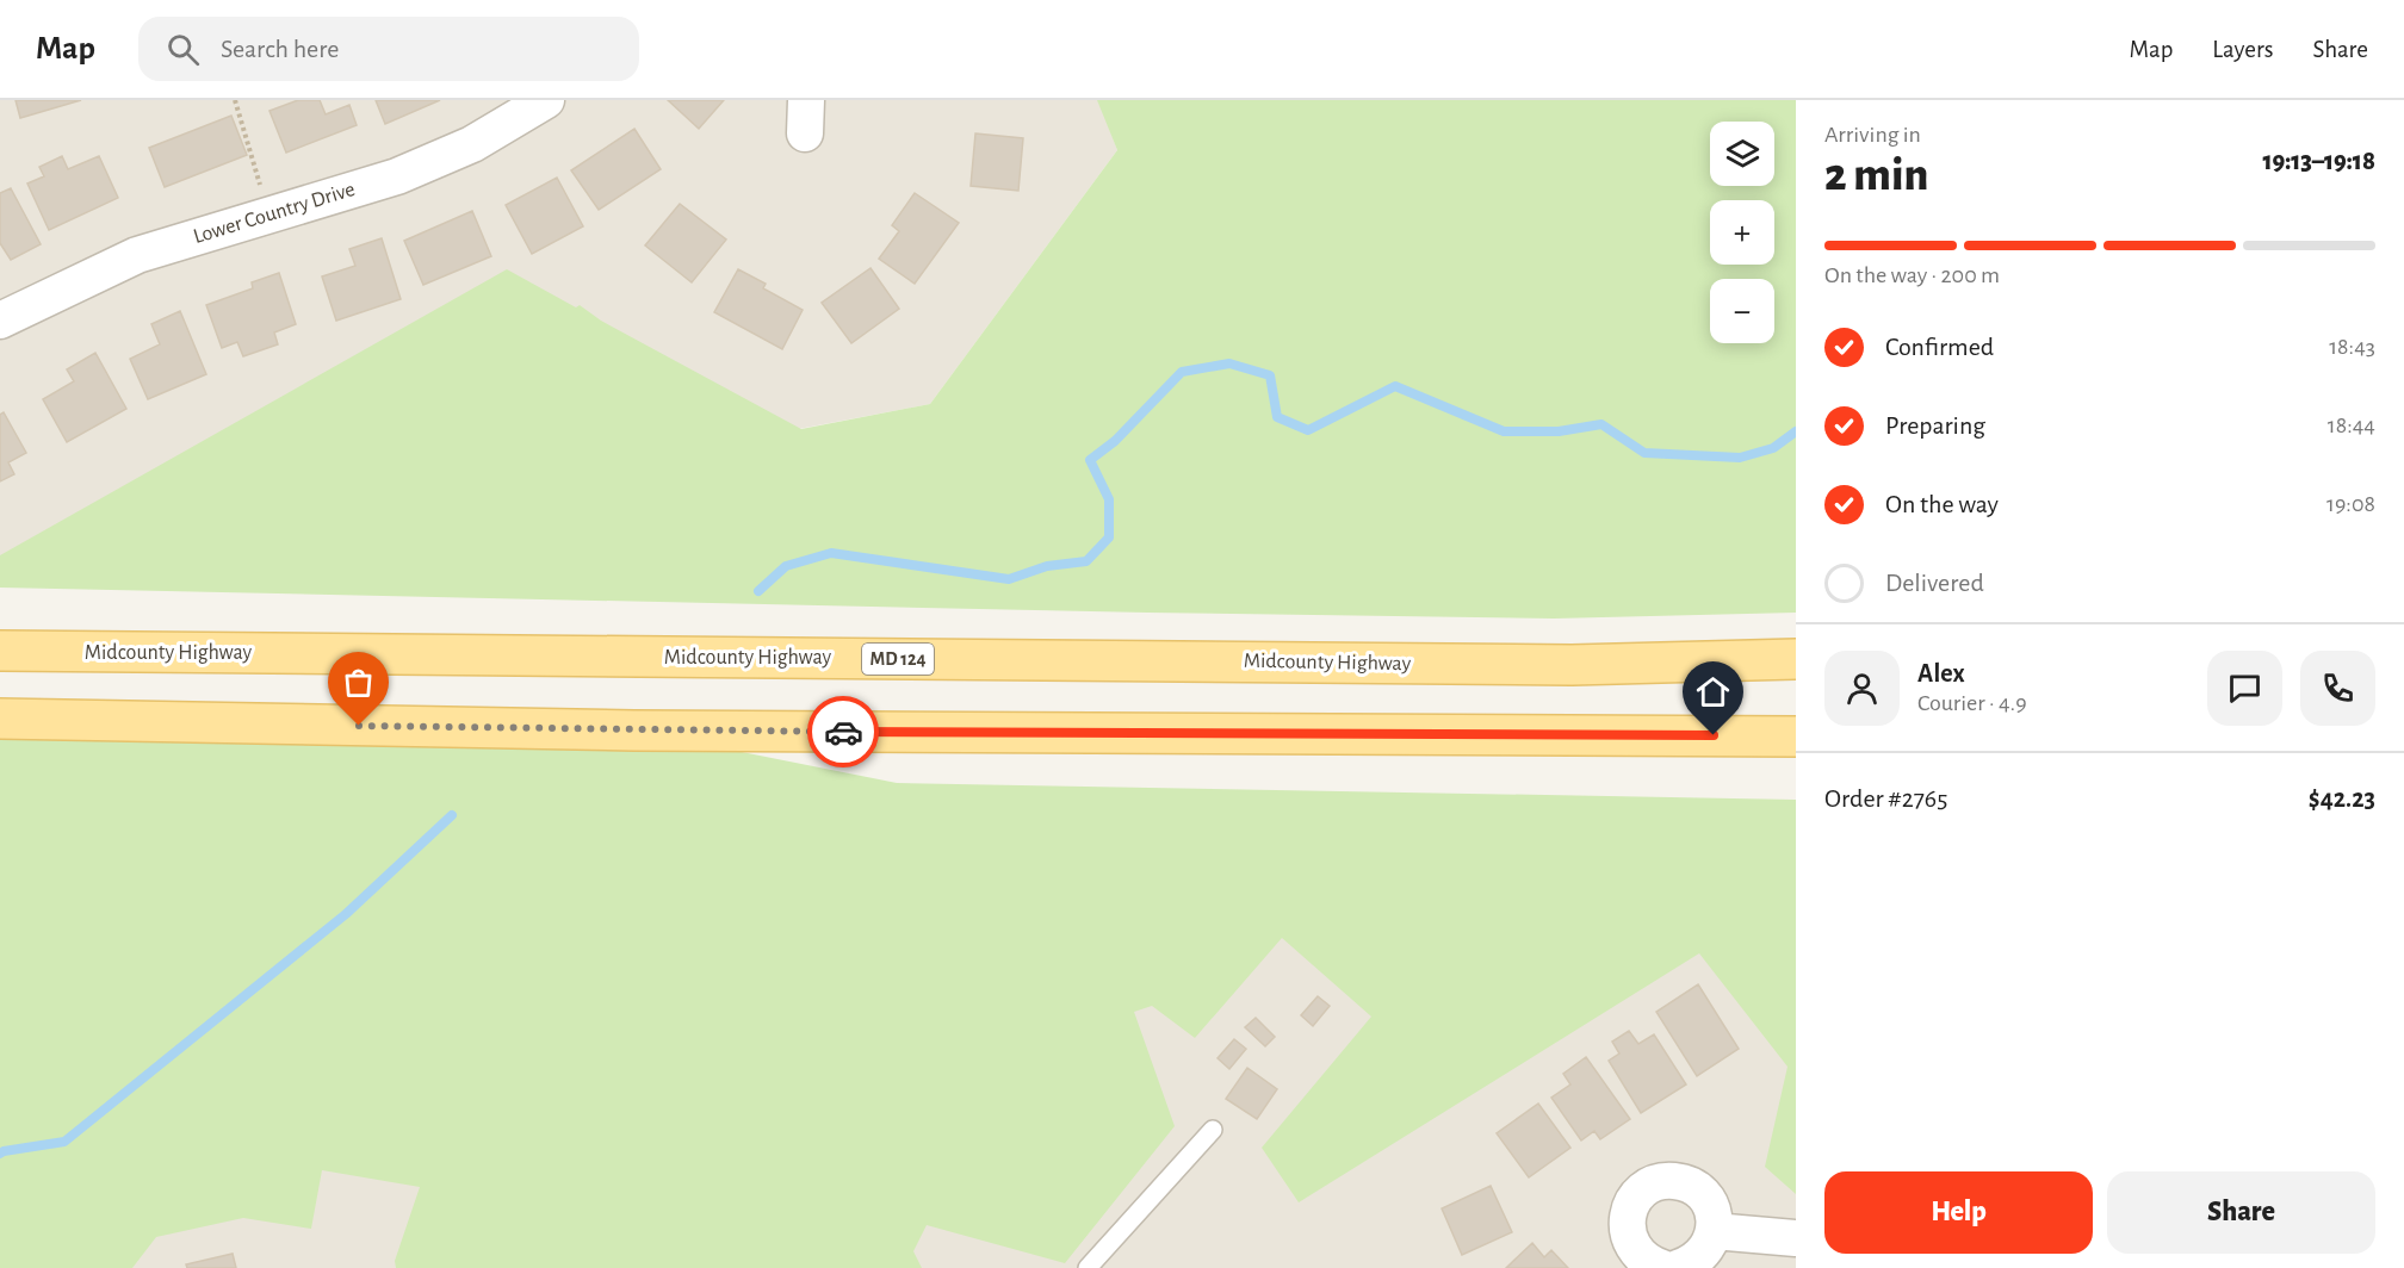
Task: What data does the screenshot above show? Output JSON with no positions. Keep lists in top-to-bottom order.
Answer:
{
  "streets": {
    "main road": ["Midcounty Highway", "MD 124"],
    "street": ["Lower Country Drive"]
  },
  "page": {
    "header": "Map",
    "search": "Search here",
    "nav": ["Map", "Layers", "Share"],
    "heading": ["2 min", "Arriving in", "19:13–19:18"],
    "panel": [
      "Alex",
      "Courier · 4.9",
      "Order #2765",
      "$42.23"
    ],
    "map_buttons": ["+", "−"],
    "bar": "On the way · 200 m",
    "list": [
      ["Confirmed", "18:43"],
      ["Preparing", "18:44"],
      ["On the way", "19:08"],
      "Delivered"
    ],
    "buttons": ["Help", "Share"]
  }
}
